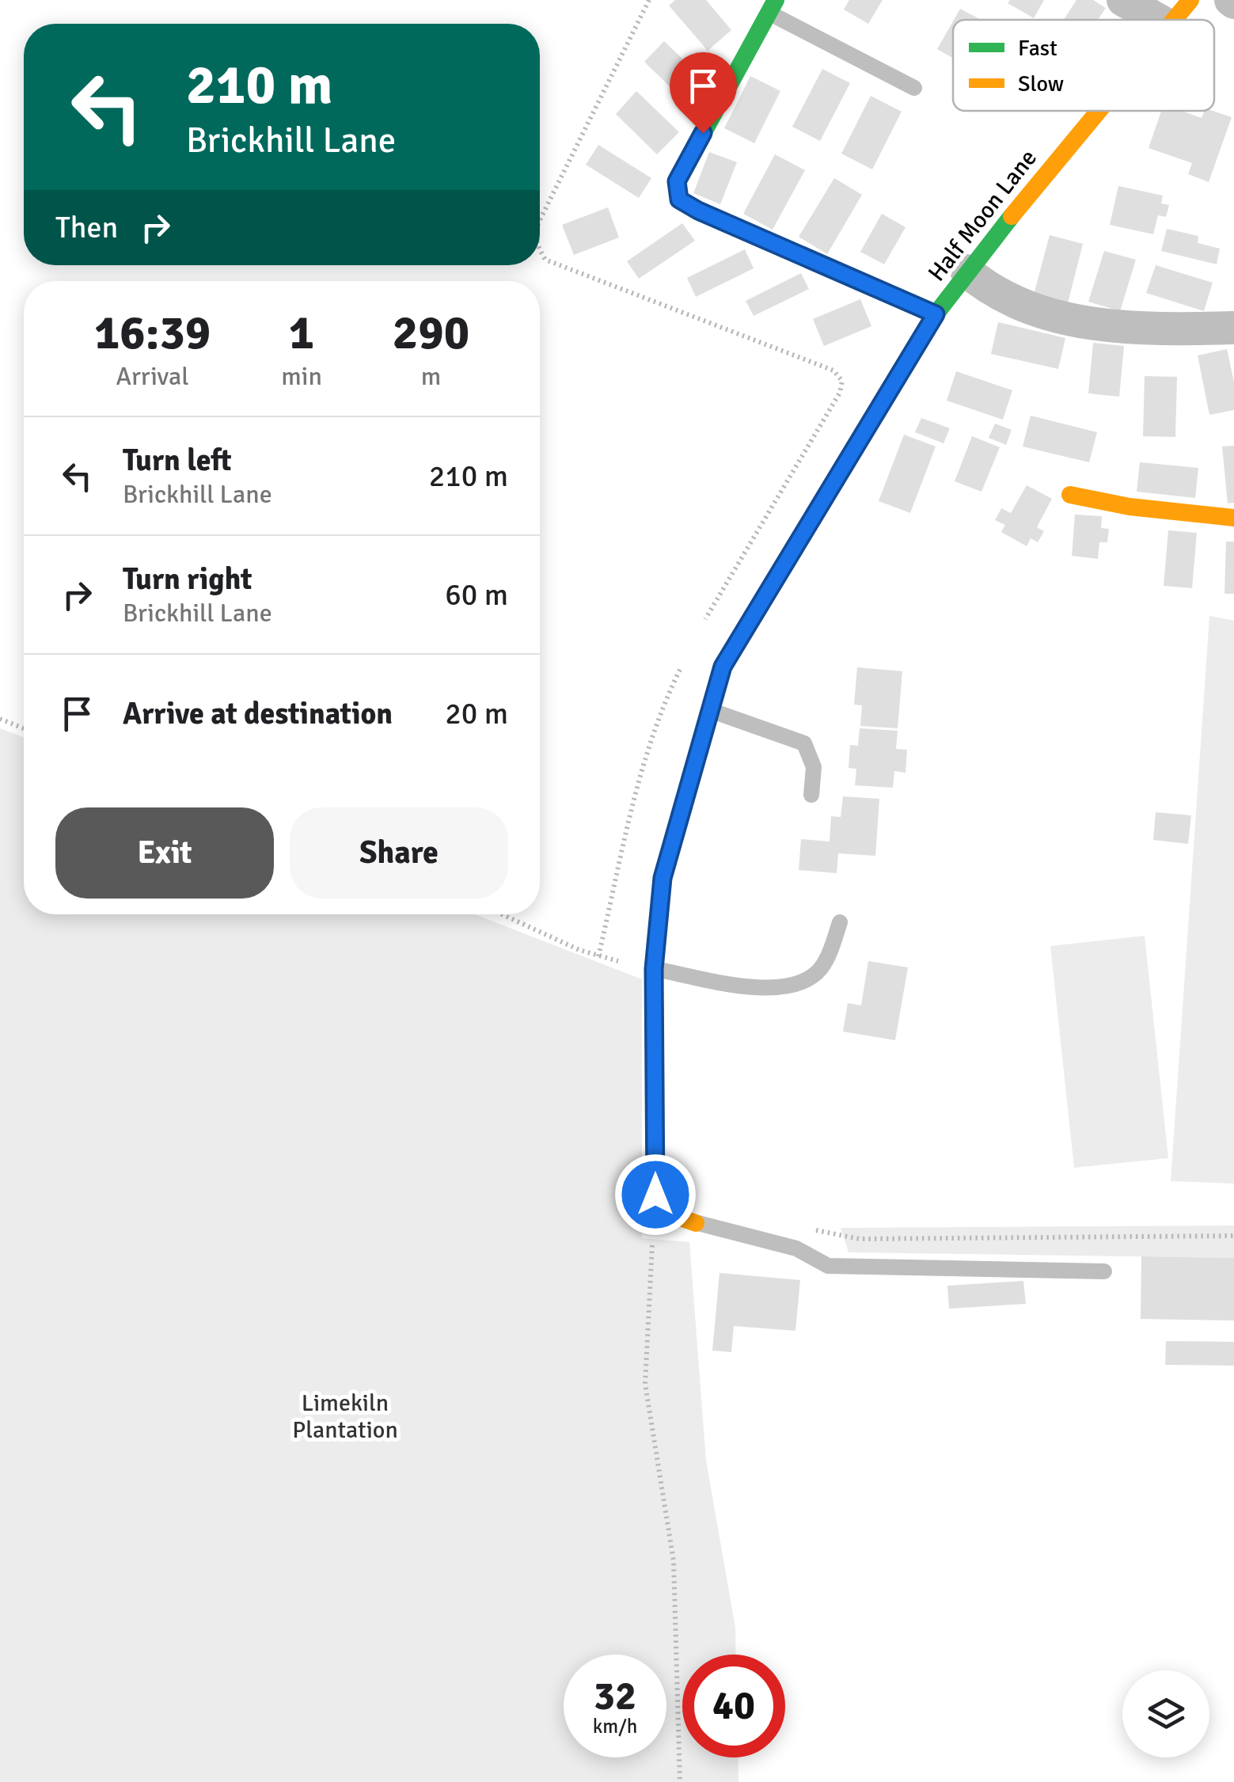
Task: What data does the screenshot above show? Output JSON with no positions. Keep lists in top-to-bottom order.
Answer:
{
  "streets": {
    "street": ["Half Moon Lane"]
  },
  "parks": ["Limekiln Plantation"],
  "legend": ["Fast", "Slow"],
  "page": {
    "turn": ["210 m", "Brickhill Lane"],
    "then": "Then",
    "eta": [
      "16:39",
      "Arrival",
      "1",
      "min",
      "290",
      "m"
    ],
    "list": [
      {
        "name": "Turn left",
        "note": "Brickhill Lane",
        "value": "210 m"
      },
      {
        "name": "Turn right",
        "note": "Brickhill Lane",
        "value": "60 m"
      },
      {
        "name": "Arrive at destination",
        "value": "20 m"
      }
    ],
    "buttons": ["Exit", "Share"],
    "speed": "32 km/h",
    "limit": "40"
  }
}
